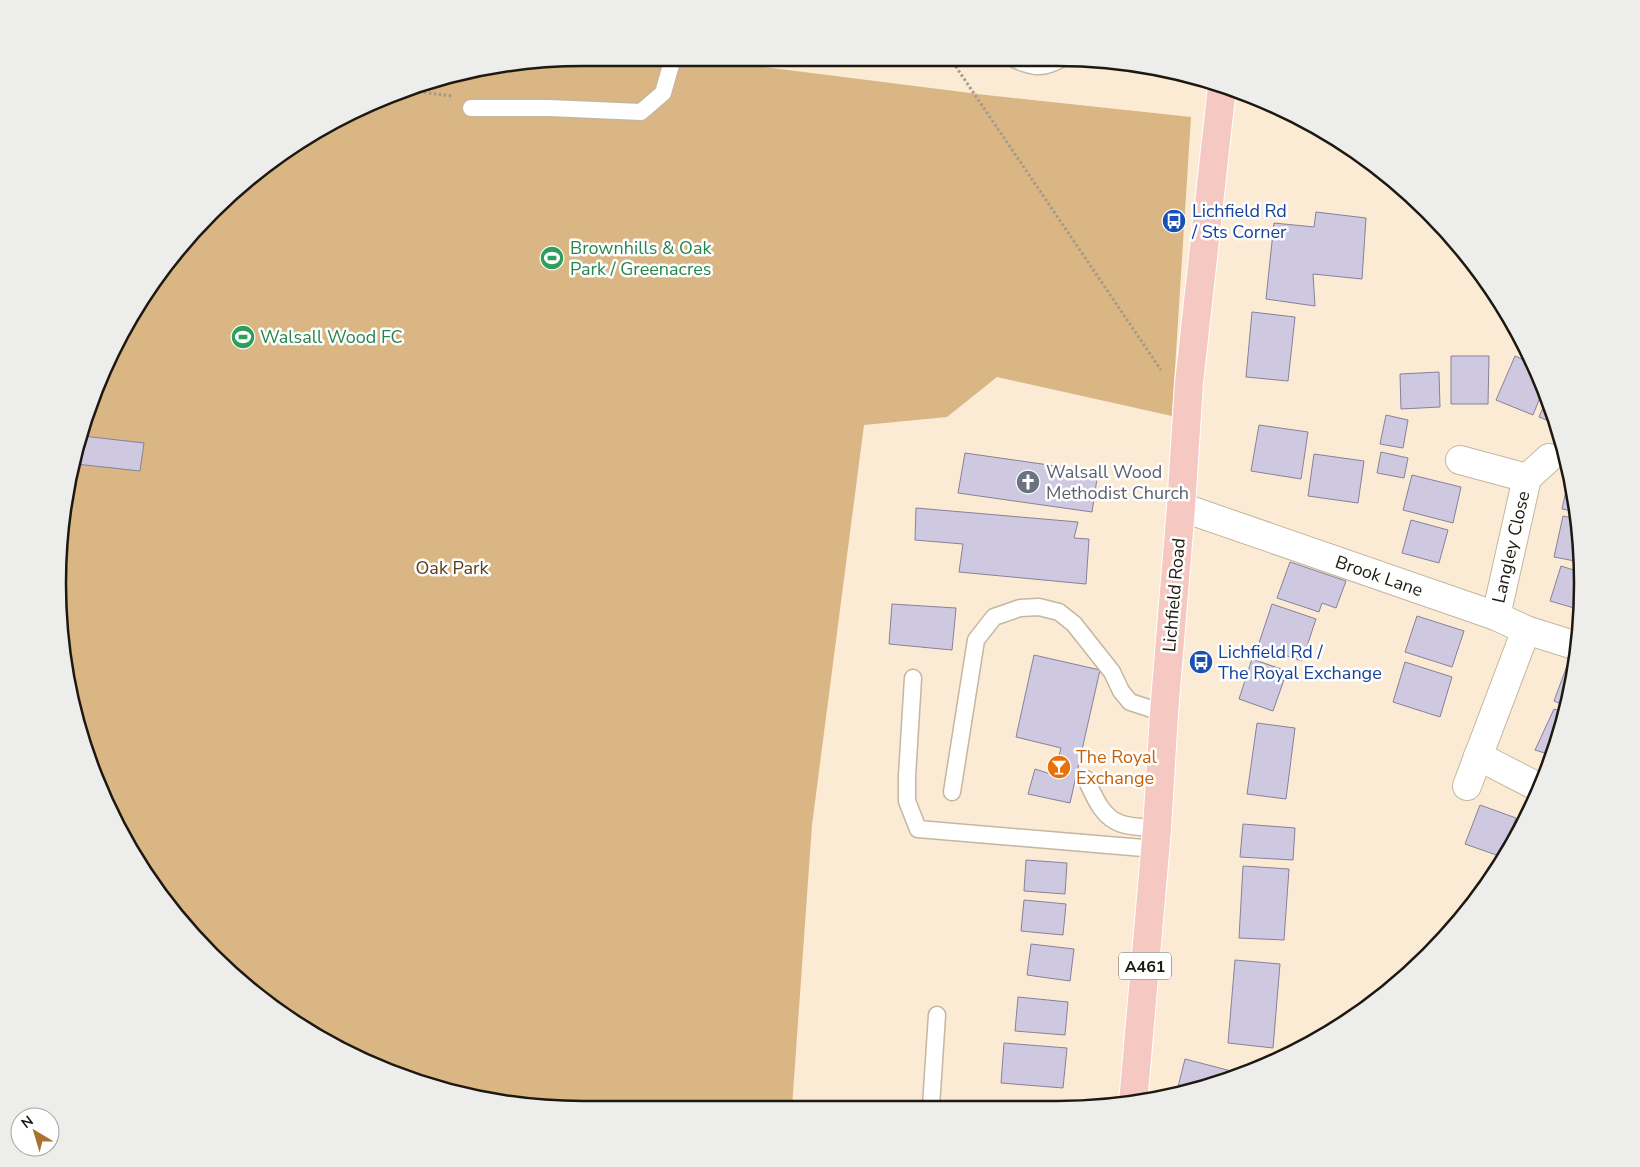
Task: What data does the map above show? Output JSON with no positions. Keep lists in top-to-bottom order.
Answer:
{
  "streets": {
    "highway": ["Lichfield Road", "A461"],
    "street": ["Langley Close", "Brook Lane"]
  },
  "crossings": [
    ["Langley Close", "Brook Lane"],
    ["Brook Lane", "Lichfield Road"]
  ],
  "parks": ["Oak Park"],
  "places": {
    "bus stop": ["Lichfield Rd / Sts Corner", "Lichfield Rd / The Royal Exchange"],
    "sports": ["Brownhills & Oak Park / Greenacres", "Walsall Wood FC"],
    "church": ["Walsall Wood Methodist Church"],
    "bar": ["The Royal Exchange"]
  },
  "north": "top left"
}
